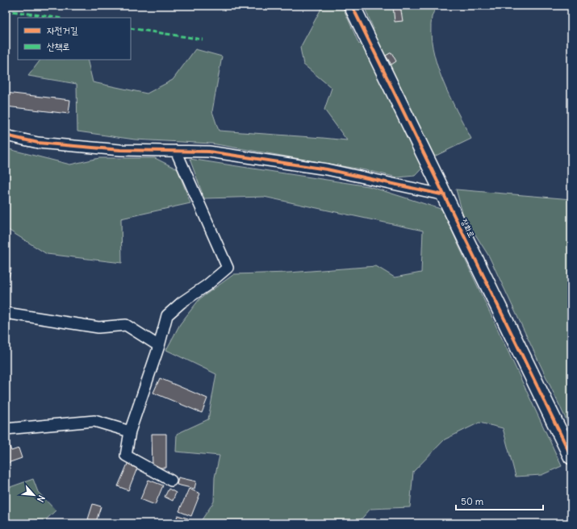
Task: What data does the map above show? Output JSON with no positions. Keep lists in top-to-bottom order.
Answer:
{
  "streets": {
    "street": ["장화로"]
  },
  "legend": ["자전거길", "산책로"],
  "scale_bar": "50 m",
  "north": "bottom right"
}
